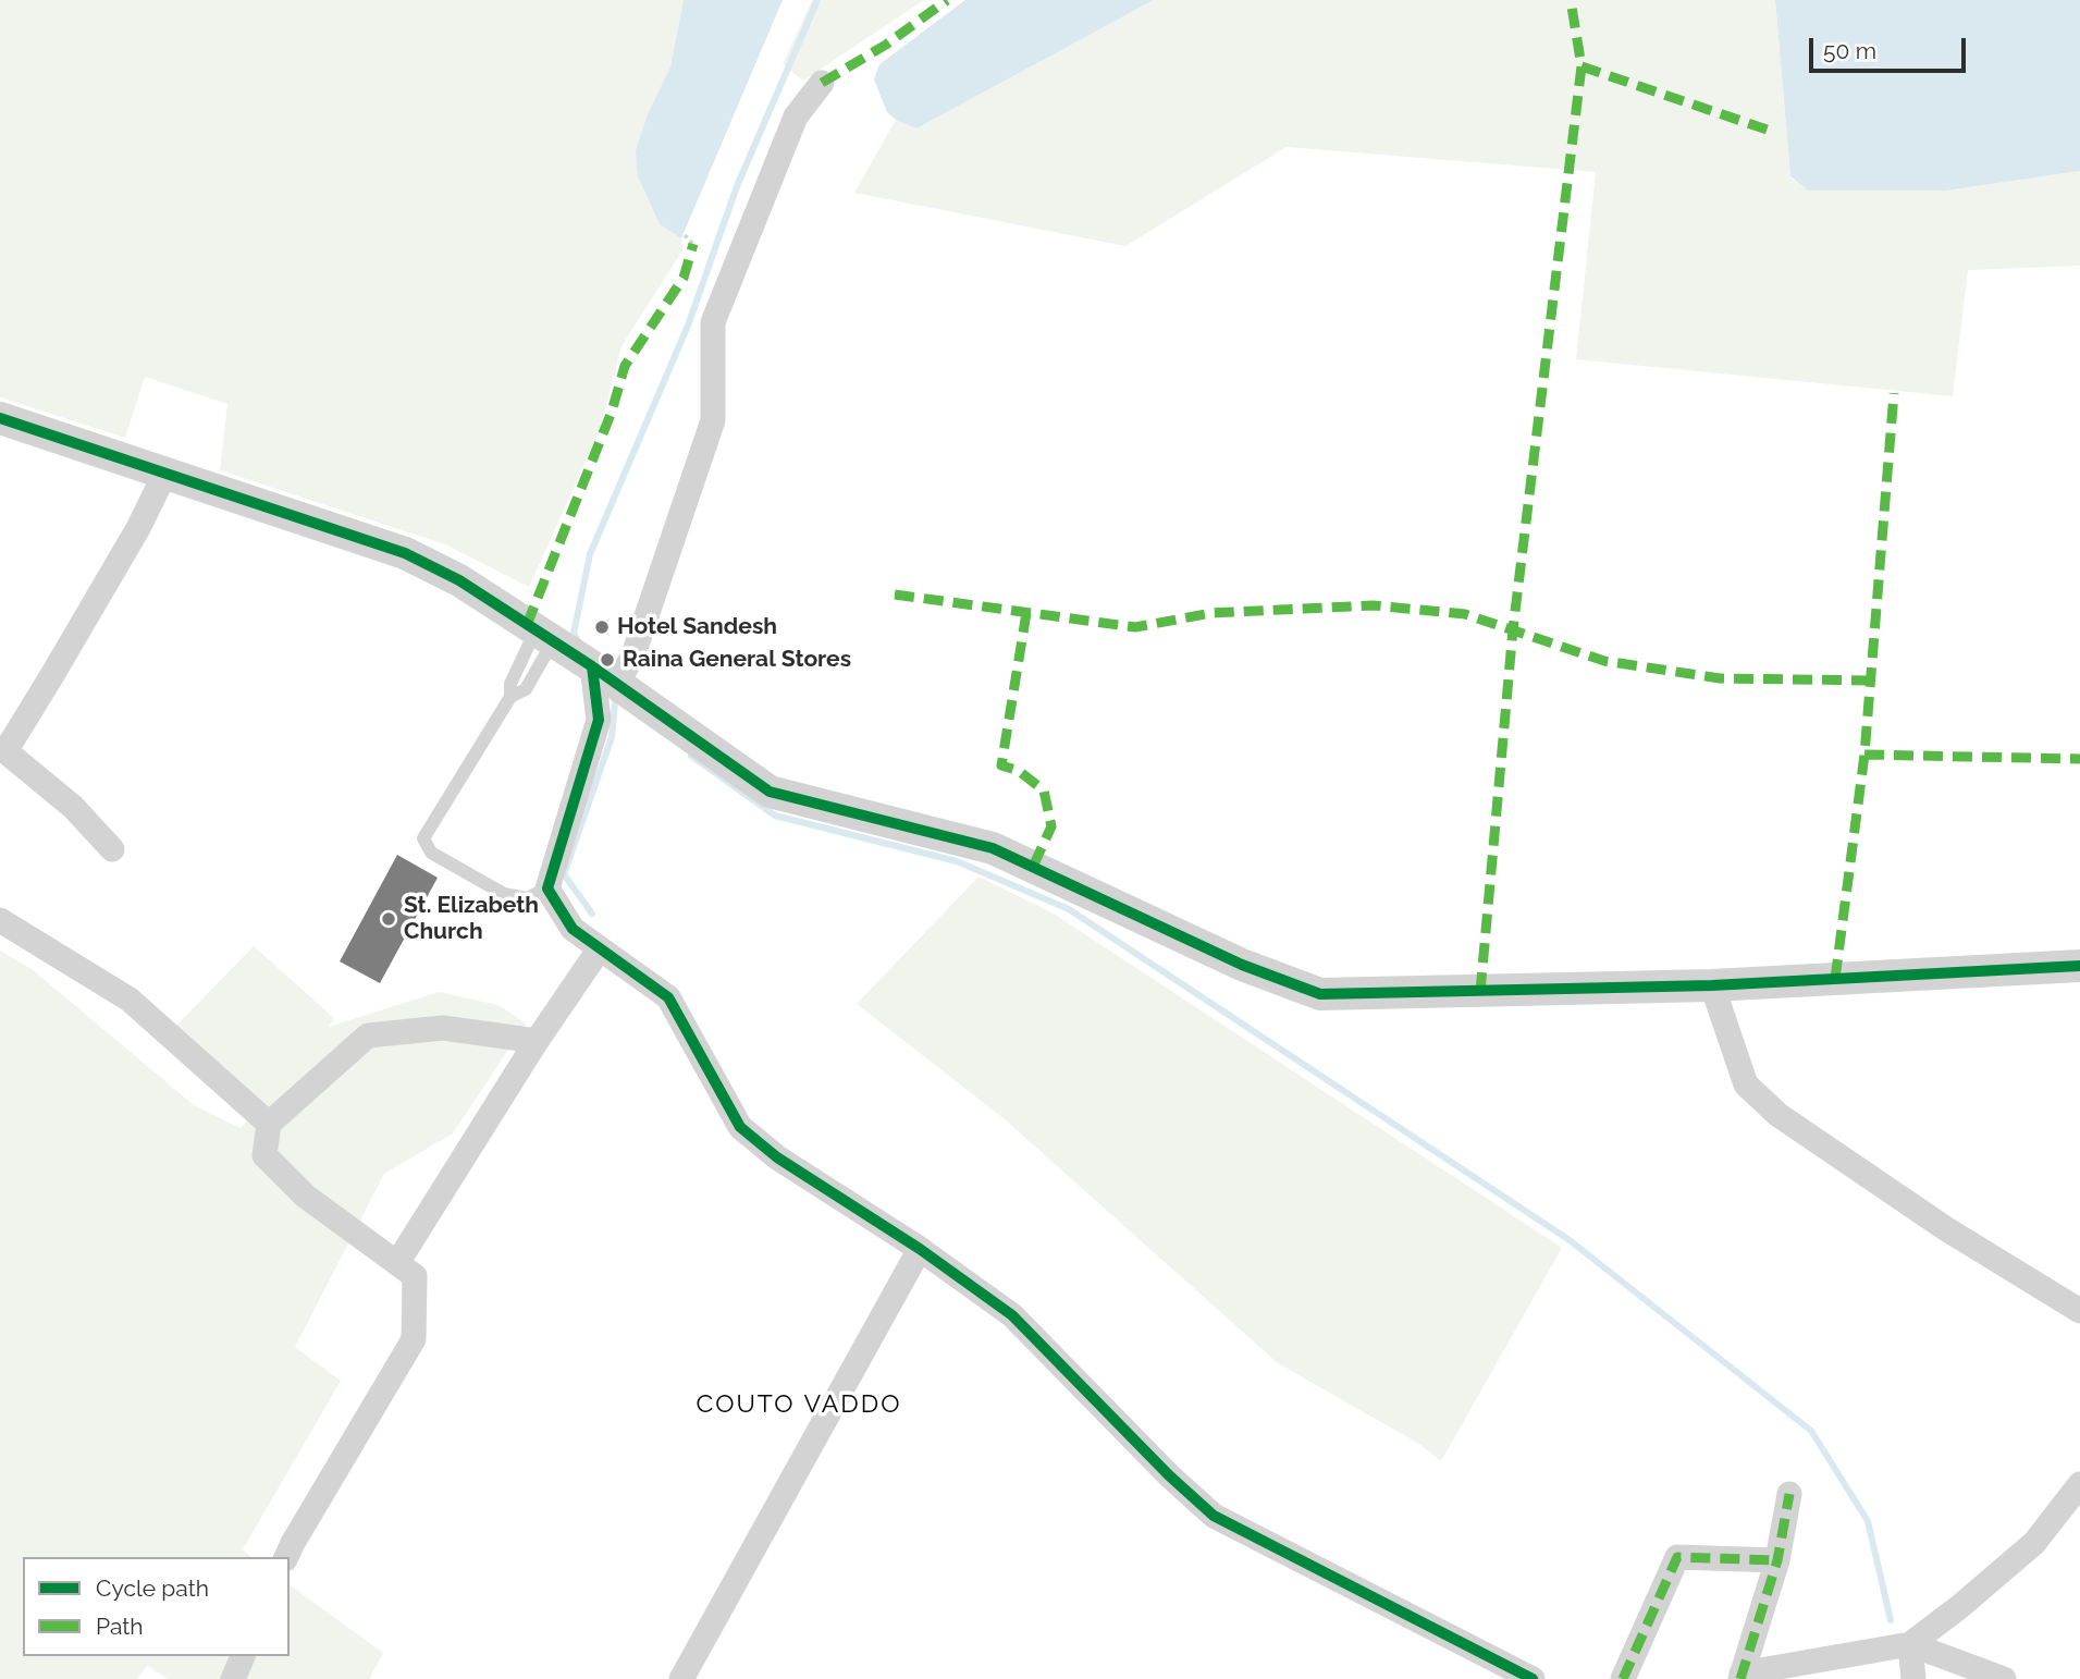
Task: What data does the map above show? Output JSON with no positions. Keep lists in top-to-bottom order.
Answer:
{
  "districts": ["COUTO VADDO"],
  "places": ["Hotel Sandesh", "Raina General Stores", "St. Elizabeth Church"],
  "legend": ["Cycle path", "Path"],
  "scale_bar": "50 m"
}
